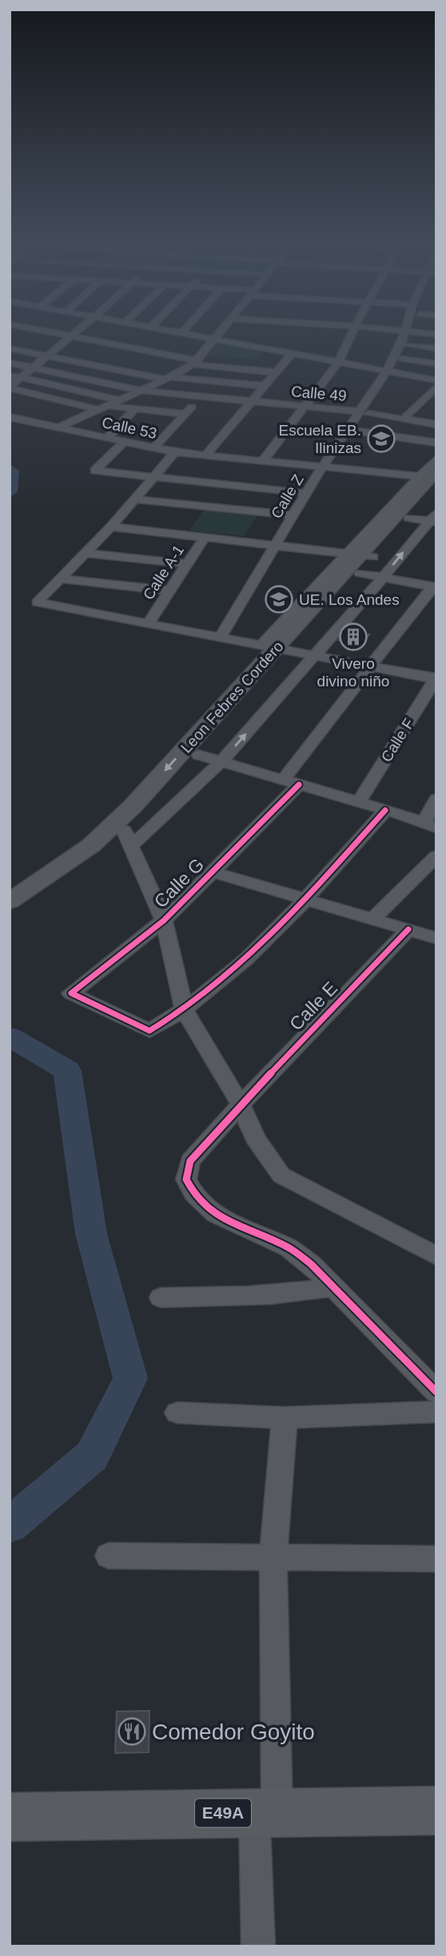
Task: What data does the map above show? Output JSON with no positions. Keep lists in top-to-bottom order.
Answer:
{
  "streets": {
    "main road": ["E49A"],
    "street": [
      "Calle 49",
      "Calle 53",
      "Calle Z",
      "Calle A-1",
      "Leon Febres Cordero",
      "Calle F",
      "Calle G",
      "Calle E"
    ]
  },
  "crossings": [
    ["Calle 49", "Calle Z"],
    ["Calle 53", "Calle Z"],
    ["Calle 53", "Leon Febres Cordero"]
  ],
  "places": {
    "school or university": ["Escuela EB. Ilinizas", "UE. Los Andes"],
    "building": ["Vivero divino niño"],
    "restaurant": ["Comedor Goyito"]
  }
}
